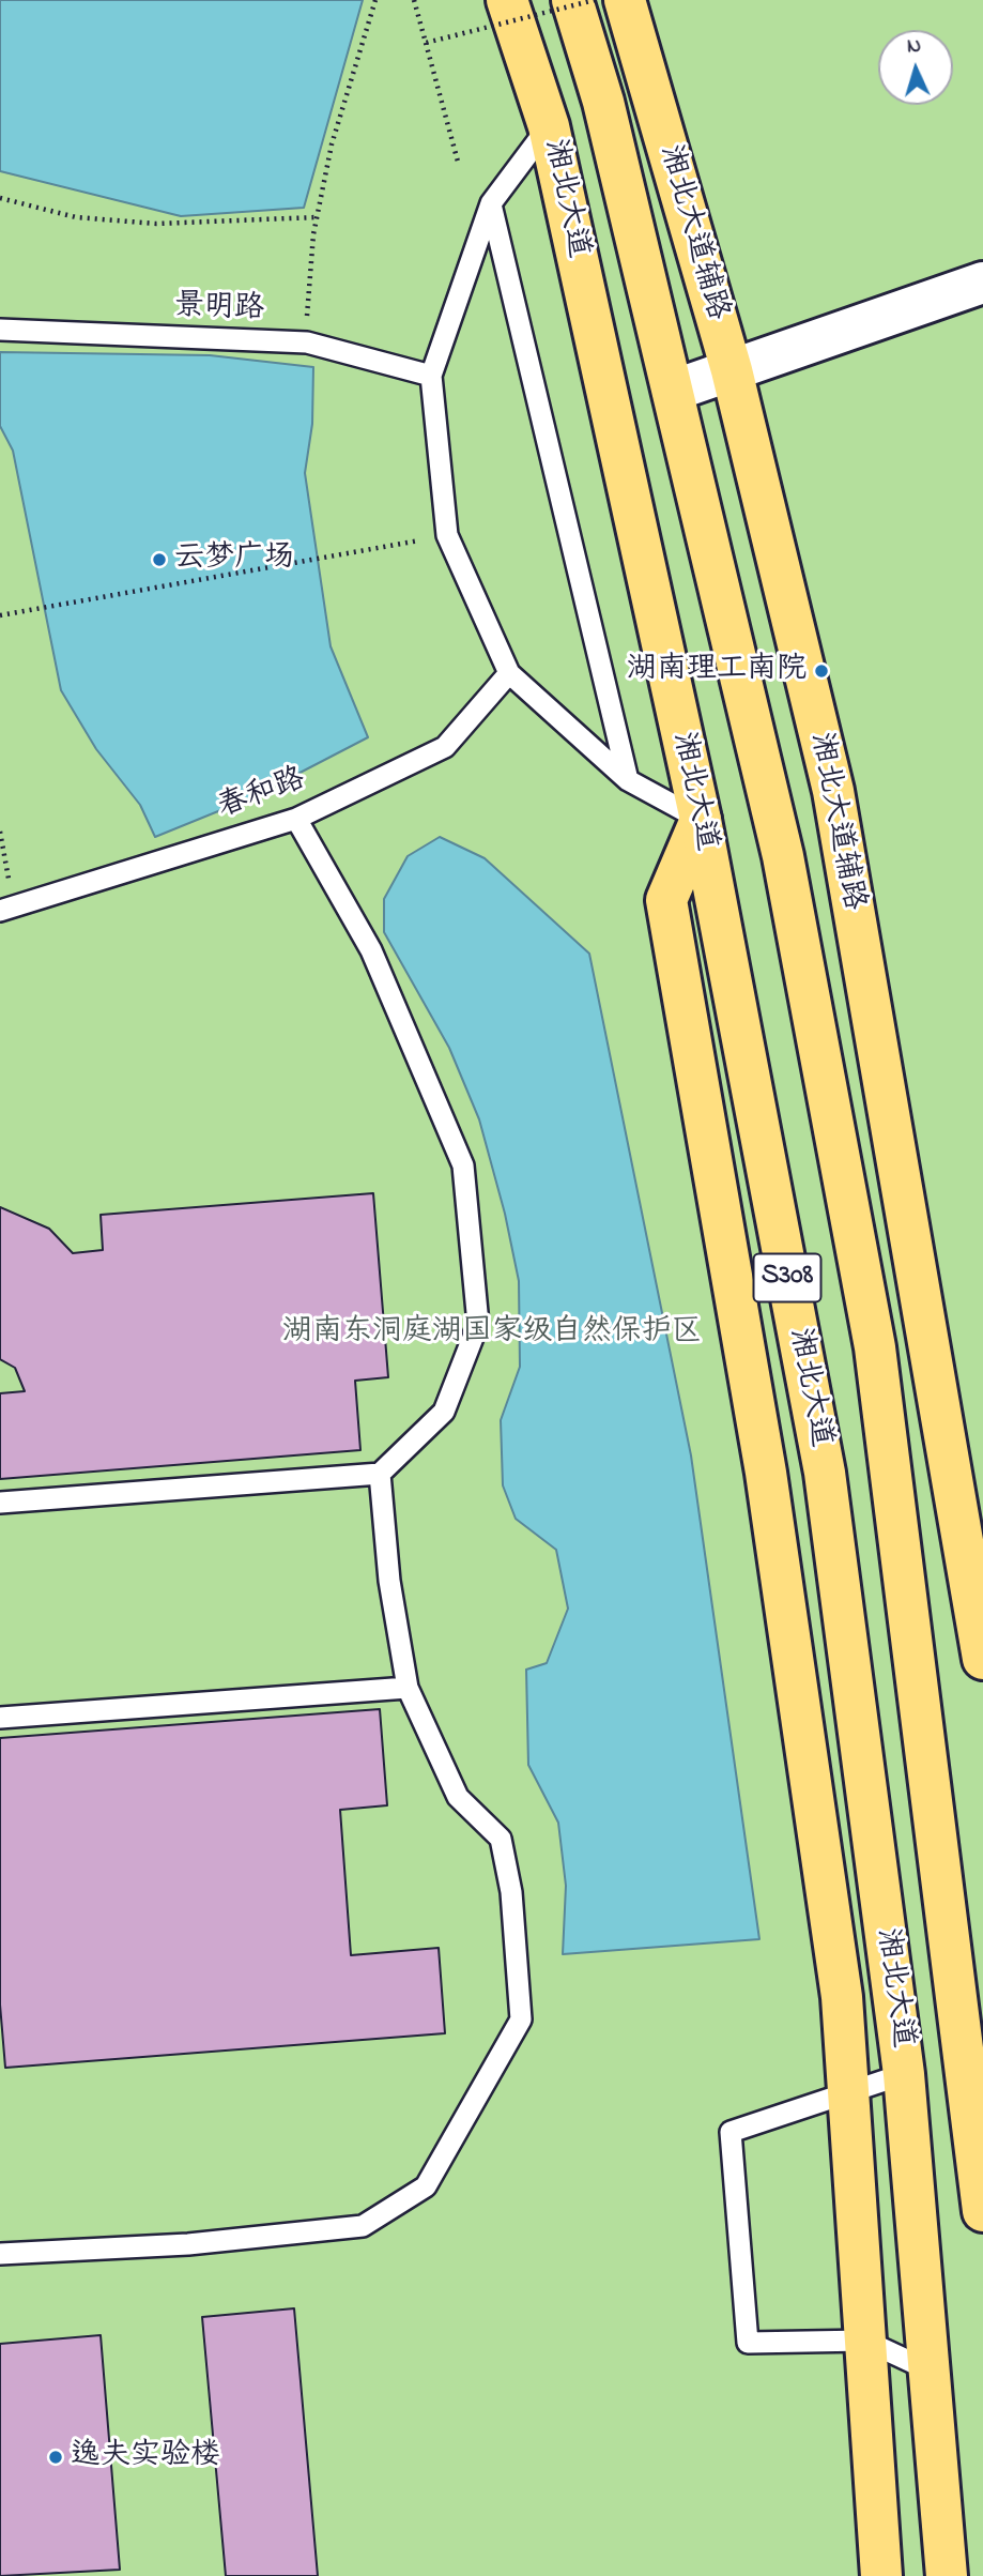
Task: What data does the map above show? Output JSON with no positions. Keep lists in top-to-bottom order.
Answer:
{
  "streets": {
    "main road": ["湘北大道", "湘北大道辅路", "S308"],
    "lane": ["景明路", "春和路"]
  },
  "parks": ["湖南东洞庭湖国家级自然保护区"],
  "places": ["云梦广场", "湖南理工南院", "逸夫实验楼"],
  "north": "top"
}
